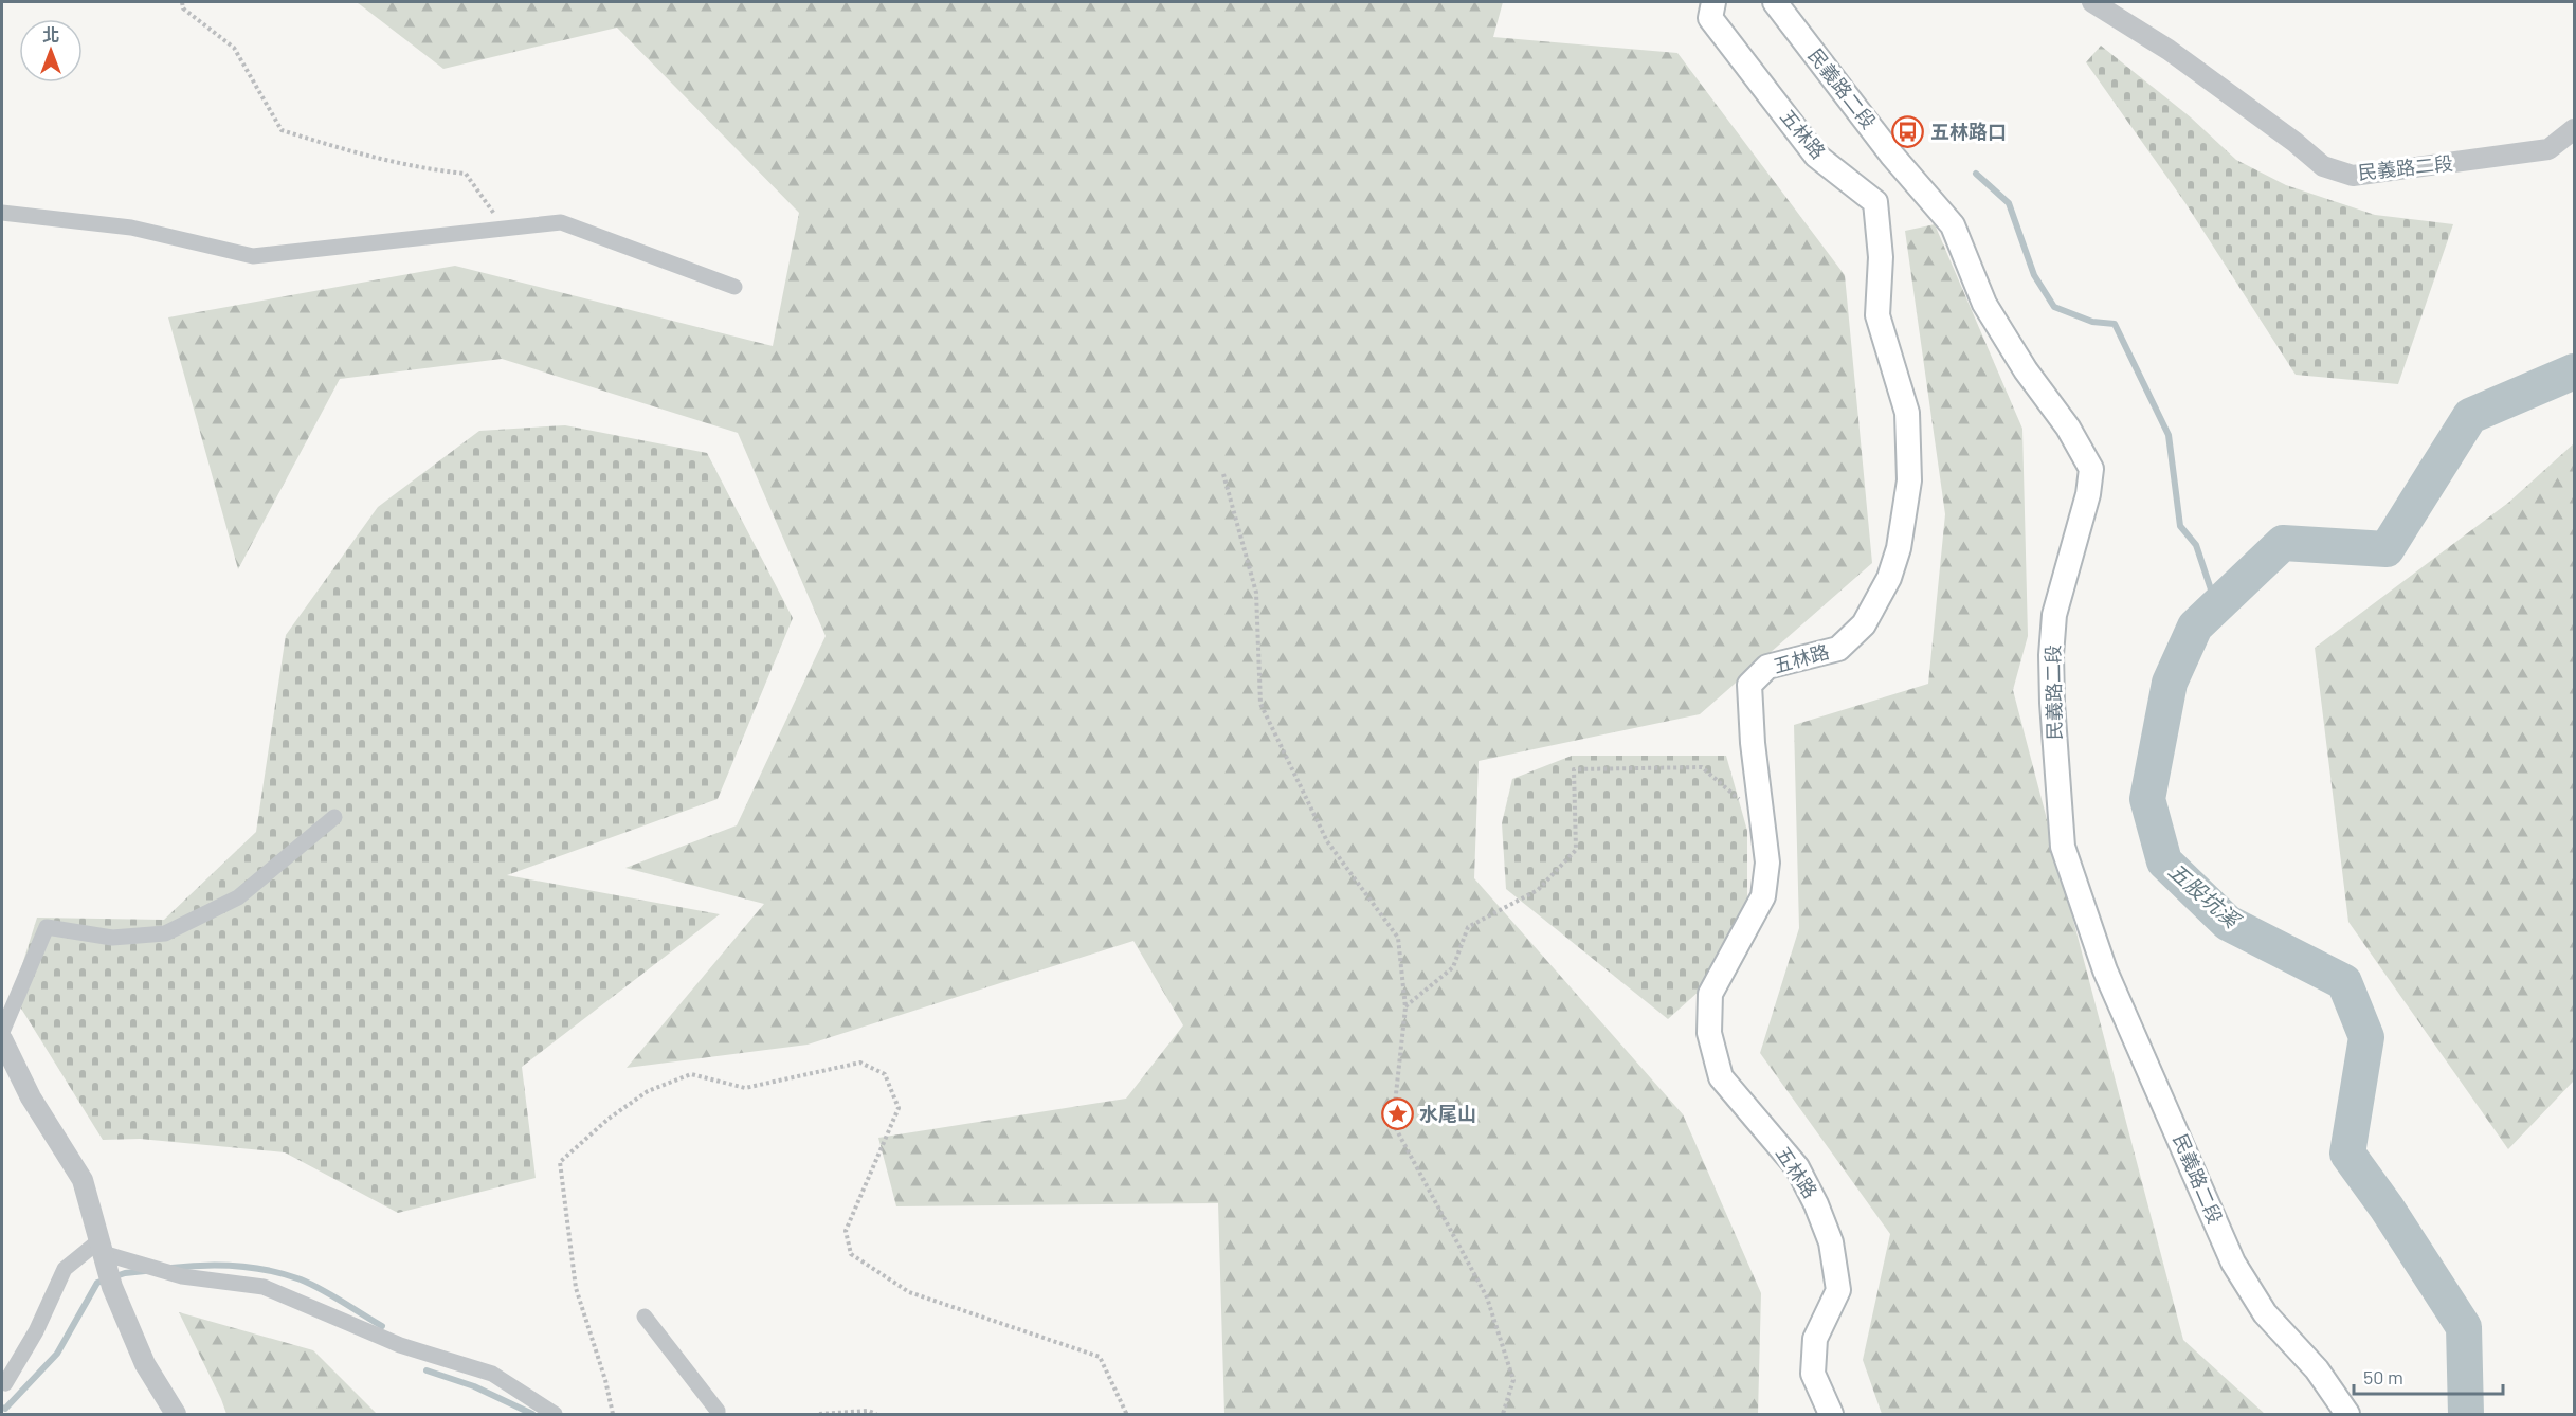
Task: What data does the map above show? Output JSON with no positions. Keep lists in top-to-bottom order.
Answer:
{
  "streets": {
    "main road": ["民義路二段", "五林路"]
  },
  "water": ["五股坑溪"],
  "places": {
    "bus stop": ["五林路口"],
    "place": ["水尾山"]
  },
  "scale_bar": "50 m",
  "north": "top"
}
